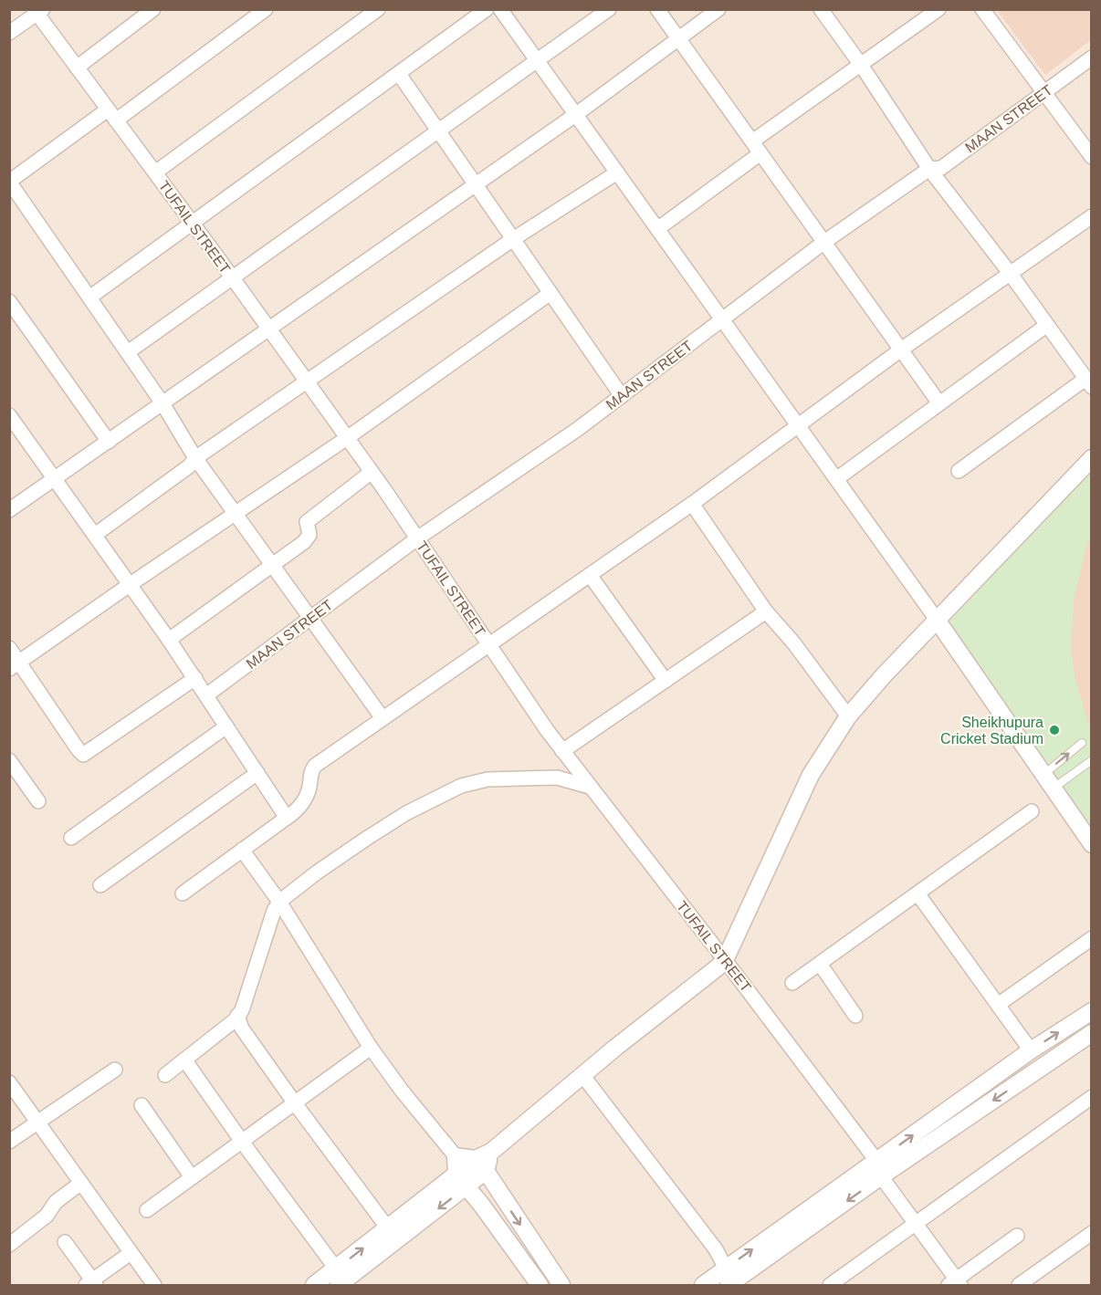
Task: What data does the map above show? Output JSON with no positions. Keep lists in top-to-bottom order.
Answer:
{
  "streets": {
    "street": ["MAAN STREET", "TUFAIL STREET"]
  },
  "crossings": [
    ["MAAN STREET", "TUFAIL STREET"]
  ],
  "places": ["Sheikhupura Cricket Stadium"]
}
